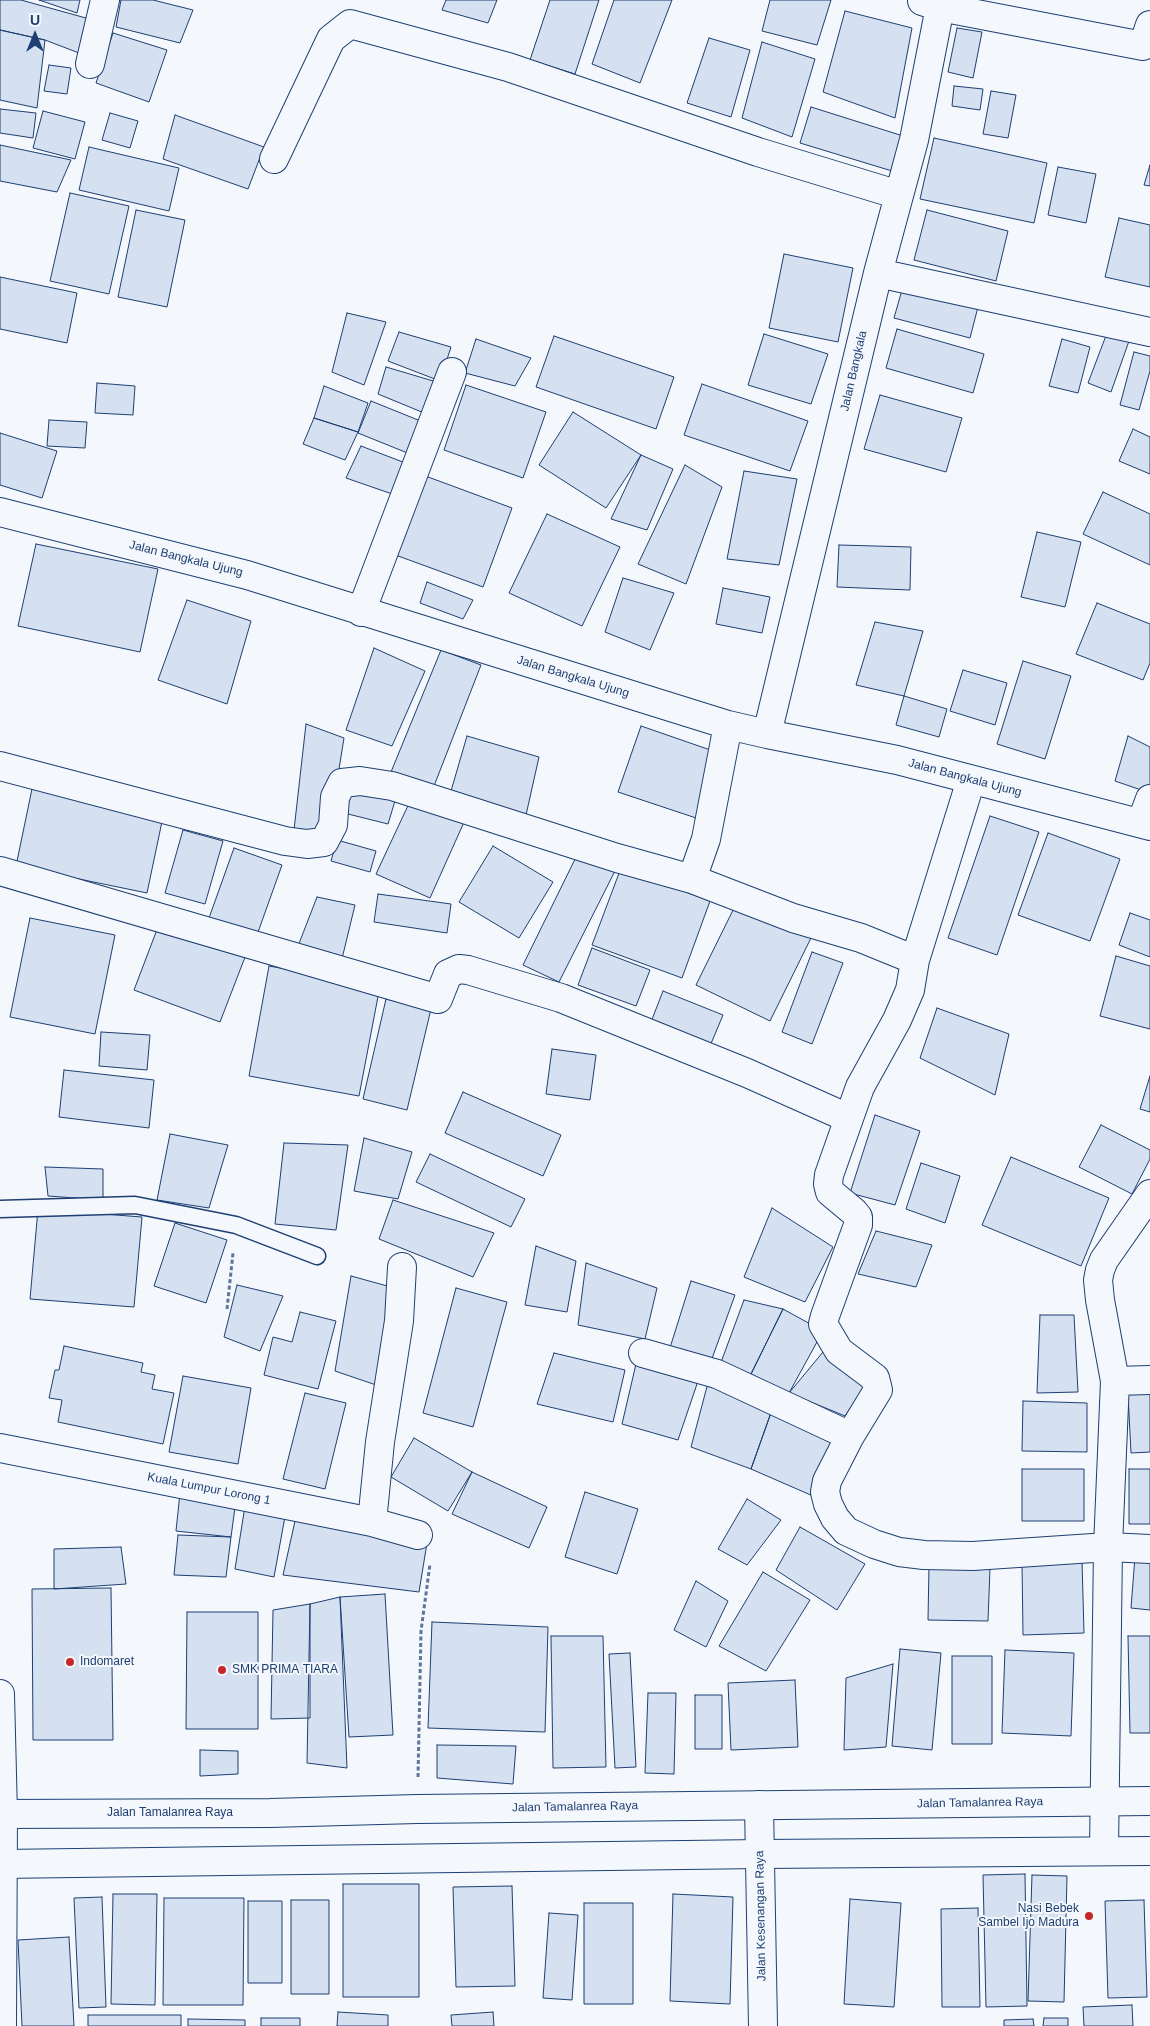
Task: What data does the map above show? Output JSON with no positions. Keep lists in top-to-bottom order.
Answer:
{
  "streets": {
    "street": [
      "Jalan Bangkala",
      "Jalan Bangkala Ujung",
      "Kuala Lumpur Lorong 1",
      "Jalan Tamalanrea Raya",
      "Jalan Kesenangan Raya"
    ]
  },
  "crossings": [
    ["Jalan Bangkala", "Jalan Bangkala Ujung"],
    ["Jalan Tamalanrea Raya", "Jalan Kesenangan Raya"]
  ],
  "places": ["Indomaret", "SMK PRIMA TIARA", "Nasi Bebek Sambel Ijo Madura"],
  "north": "top"
}
